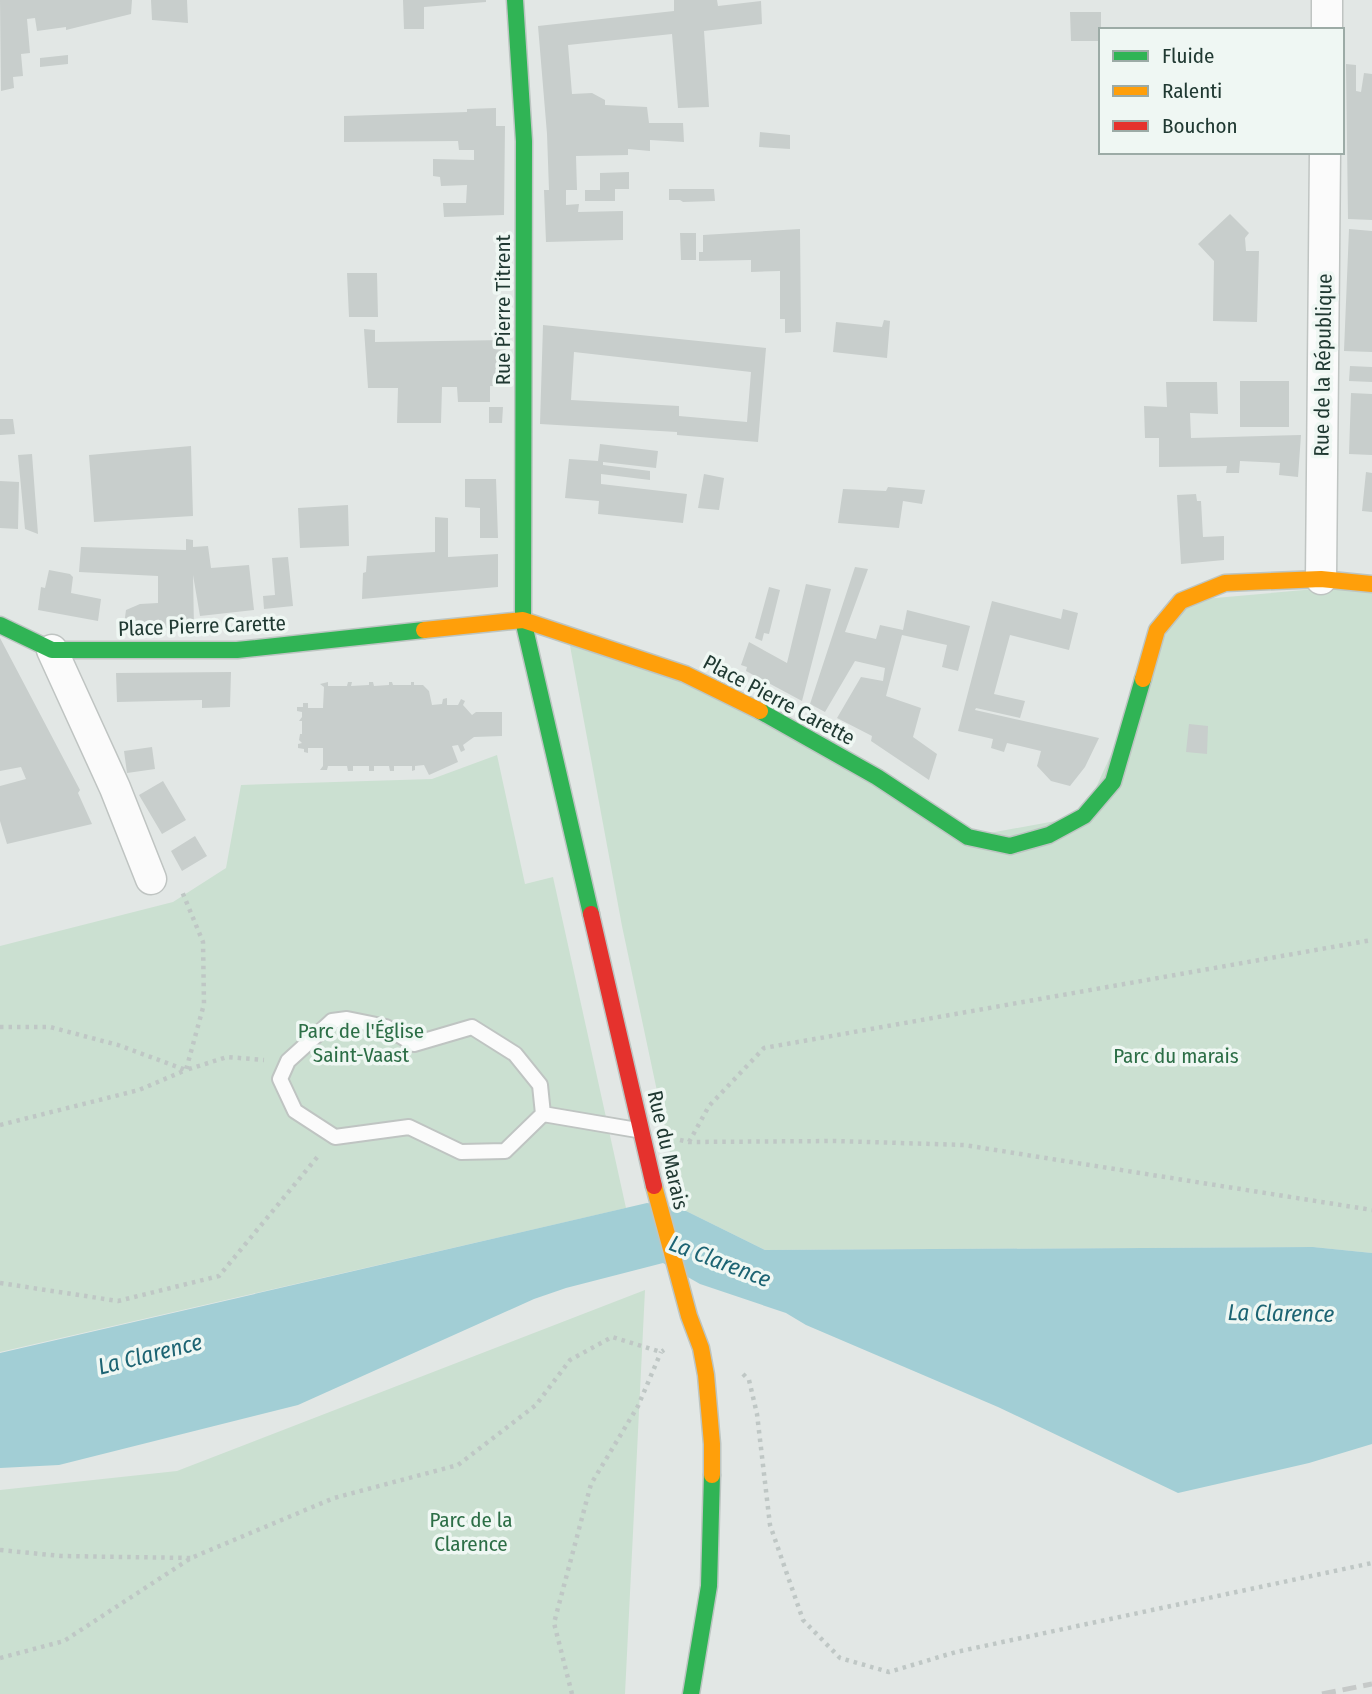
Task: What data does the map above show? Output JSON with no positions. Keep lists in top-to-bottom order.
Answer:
{
  "streets": {
    "street": [
      "Rue Pierre Titrent",
      "Rue de la République",
      "Place Pierre Carette",
      "Rue du Marais"
    ]
  },
  "crossings": [
    ["Rue Pierre Titrent", "Place Pierre Carette"],
    ["Rue Pierre Titrent", "Rue du Marais"],
    ["Rue de la République", "Place Pierre Carette"],
    ["Place Pierre Carette", "Rue du Marais"]
  ],
  "water": ["La Clarence"],
  "parks": ["Parc de l'Église Saint-Vaast", "Parc du marais", "Parc de la Clarence"],
  "legend": ["Fluide", "Ralenti", "Bouchon"]
}
